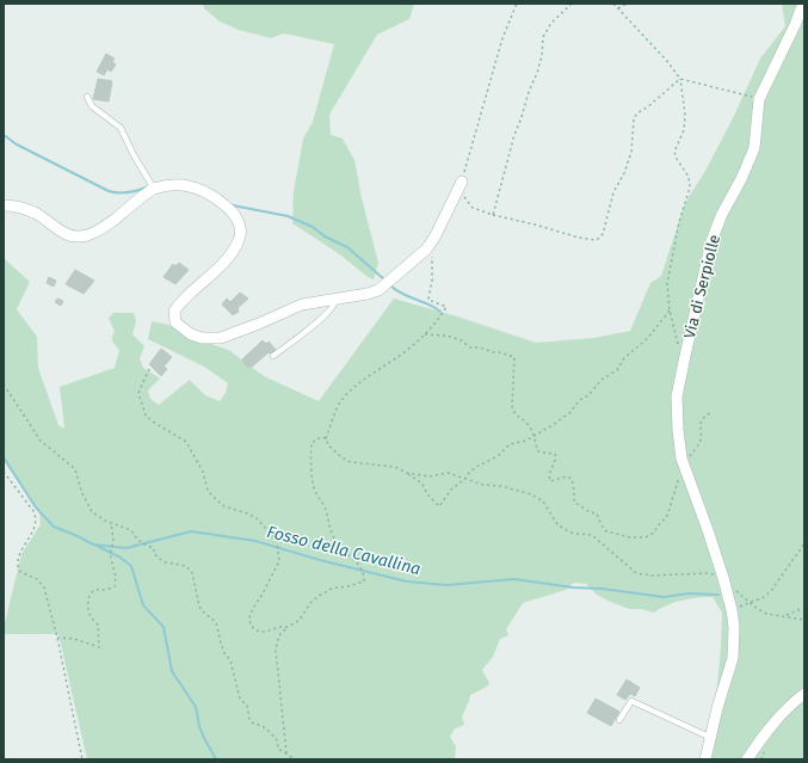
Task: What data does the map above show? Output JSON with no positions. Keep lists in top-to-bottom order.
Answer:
{
  "streets": {
    "street": ["Via di Serpiolle"]
  },
  "water": ["Fosso della Cavallina"]
}
